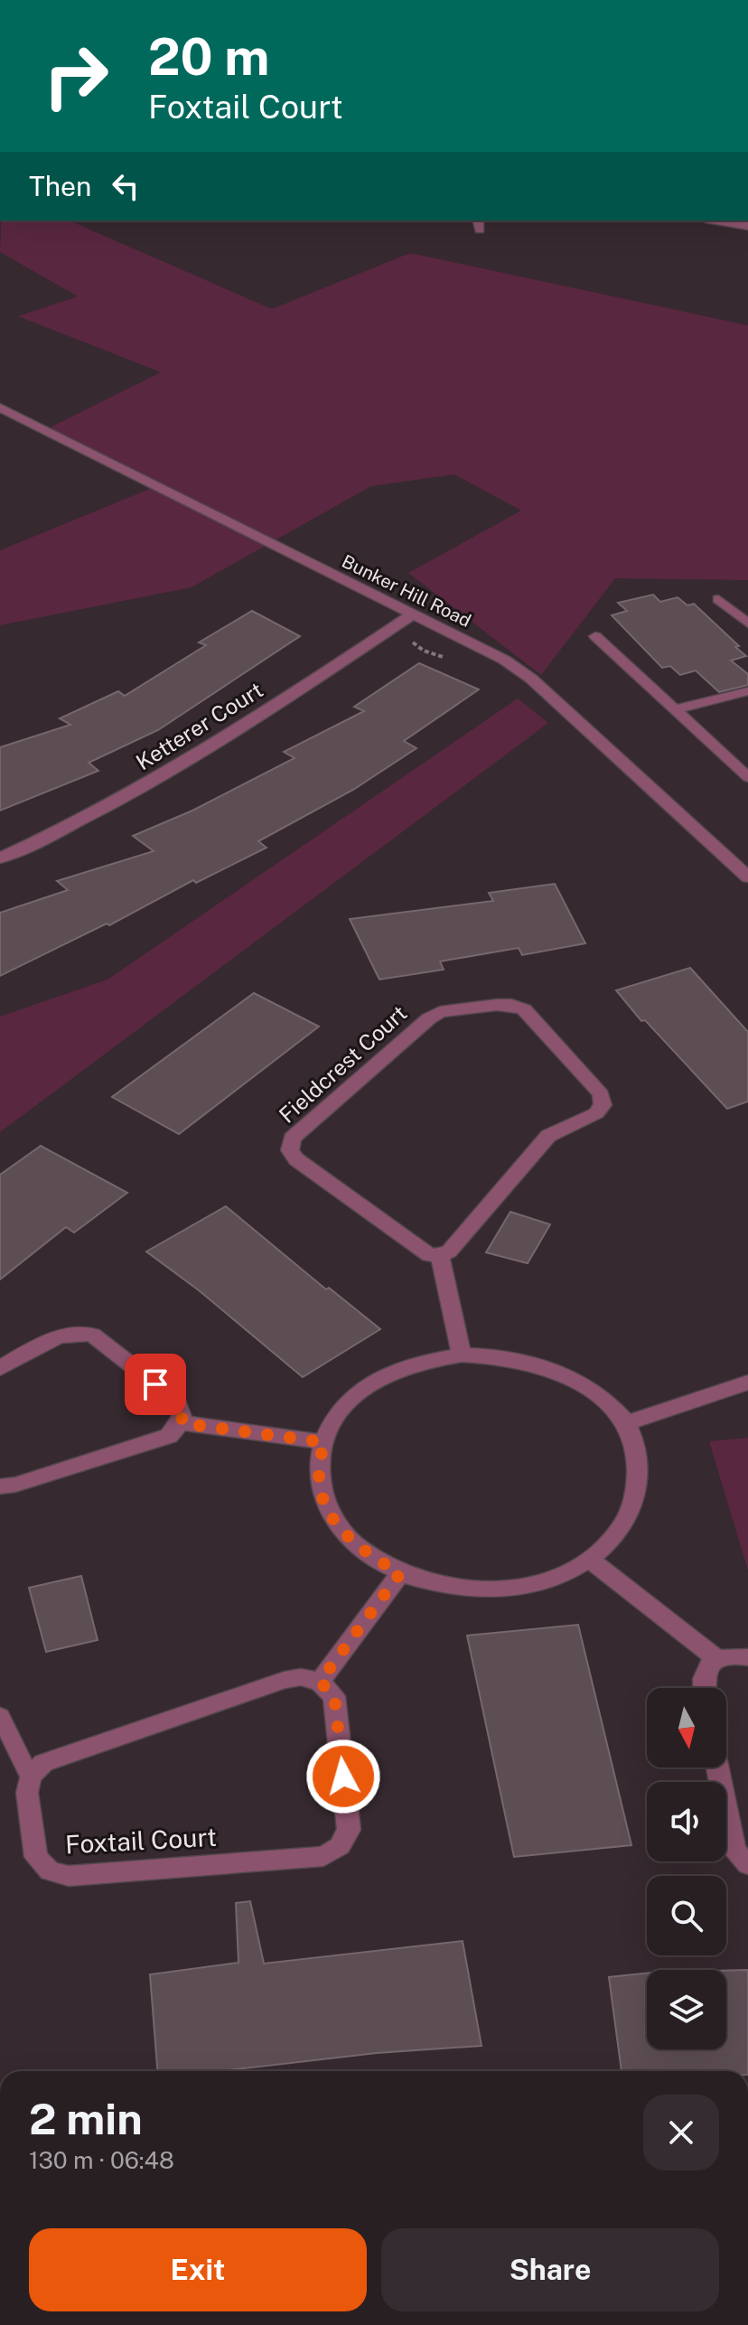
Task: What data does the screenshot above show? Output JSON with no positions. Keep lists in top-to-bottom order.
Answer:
{
  "streets": {
    "street": [
      "Bunker Hill Road",
      "Ketterer Court",
      "Fieldcrest Court",
      "Foxtail Court"
    ]
  },
  "crossings": [
    ["Bunker Hill Road", "Ketterer Court"]
  ],
  "north": "bottom",
  "page": {
    "turn": ["20 m", "Foxtail Court"],
    "then": "Then",
    "heading": ["2 min", "130 m · 06:48"],
    "buttons": ["Exit", "Share"]
  }
}
